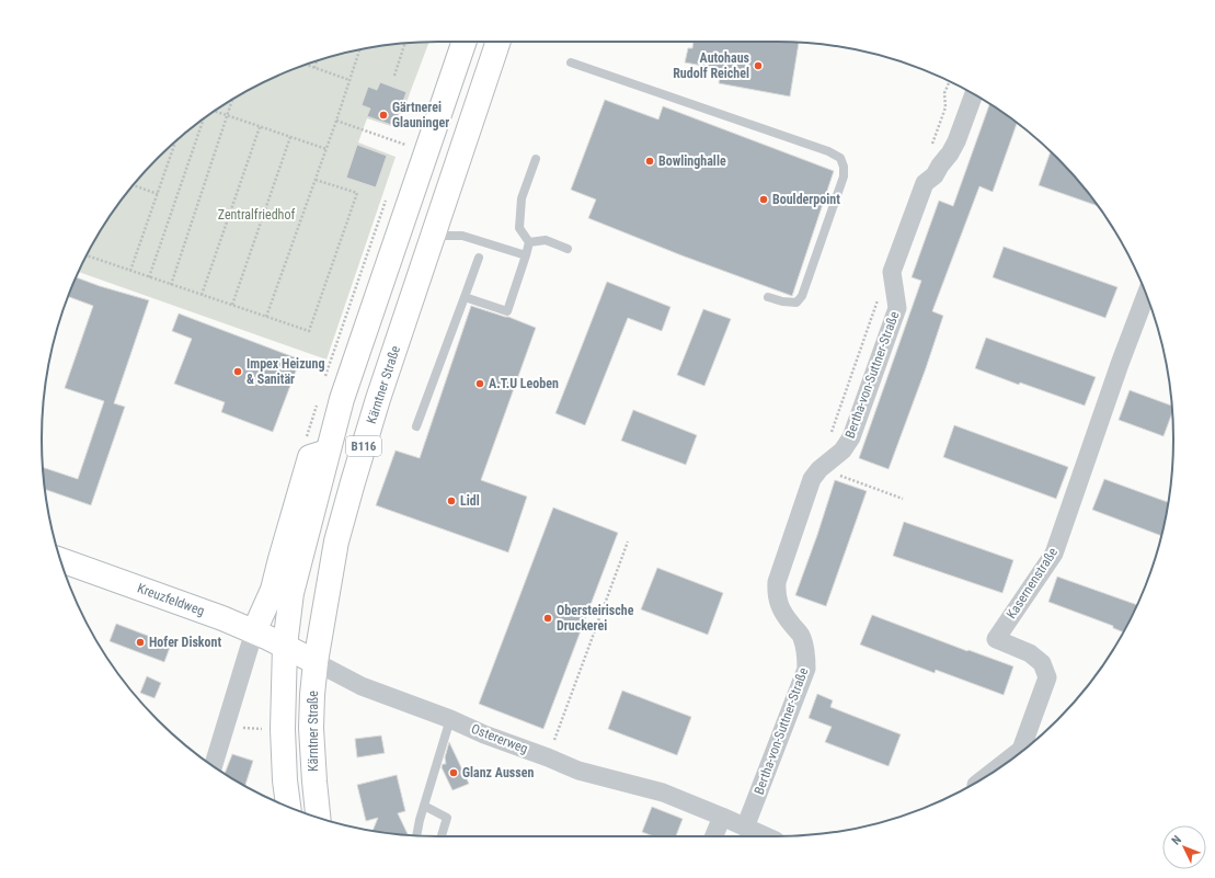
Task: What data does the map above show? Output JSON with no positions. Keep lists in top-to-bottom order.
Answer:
{
  "streets": {
    "main road": [
      "Kärntner Straße",
      "B116",
      "Kreuzfeldweg",
      "Ostererweg"
    ],
    "street": ["Bertha-von-Suttner-Straße", "Kasernenstraße"]
  },
  "crossings": [
    ["Bertha-von-Suttner-Straße", "Ostererweg"],
    ["Kärntner Straße", "Ostererweg"],
    ["B116", "Kreuzfeldweg"],
    ["B116", "Ostererweg"],
    ["Kreuzfeldweg", "Ostererweg"]
  ],
  "parks": ["Zentralfriedhof"],
  "places": [
    "Autohaus Rudolf Reichel",
    "Gärtnerei Glauninger",
    "Bowlinghalle",
    "Boulderpoint",
    "Impex Heizung & Sanitär",
    "A.T.U Leoben",
    "Lidl",
    "Obersteirische Druckerei",
    "Hofer Diskont",
    "Glanz Aussen"
  ],
  "north": "top left"
}
